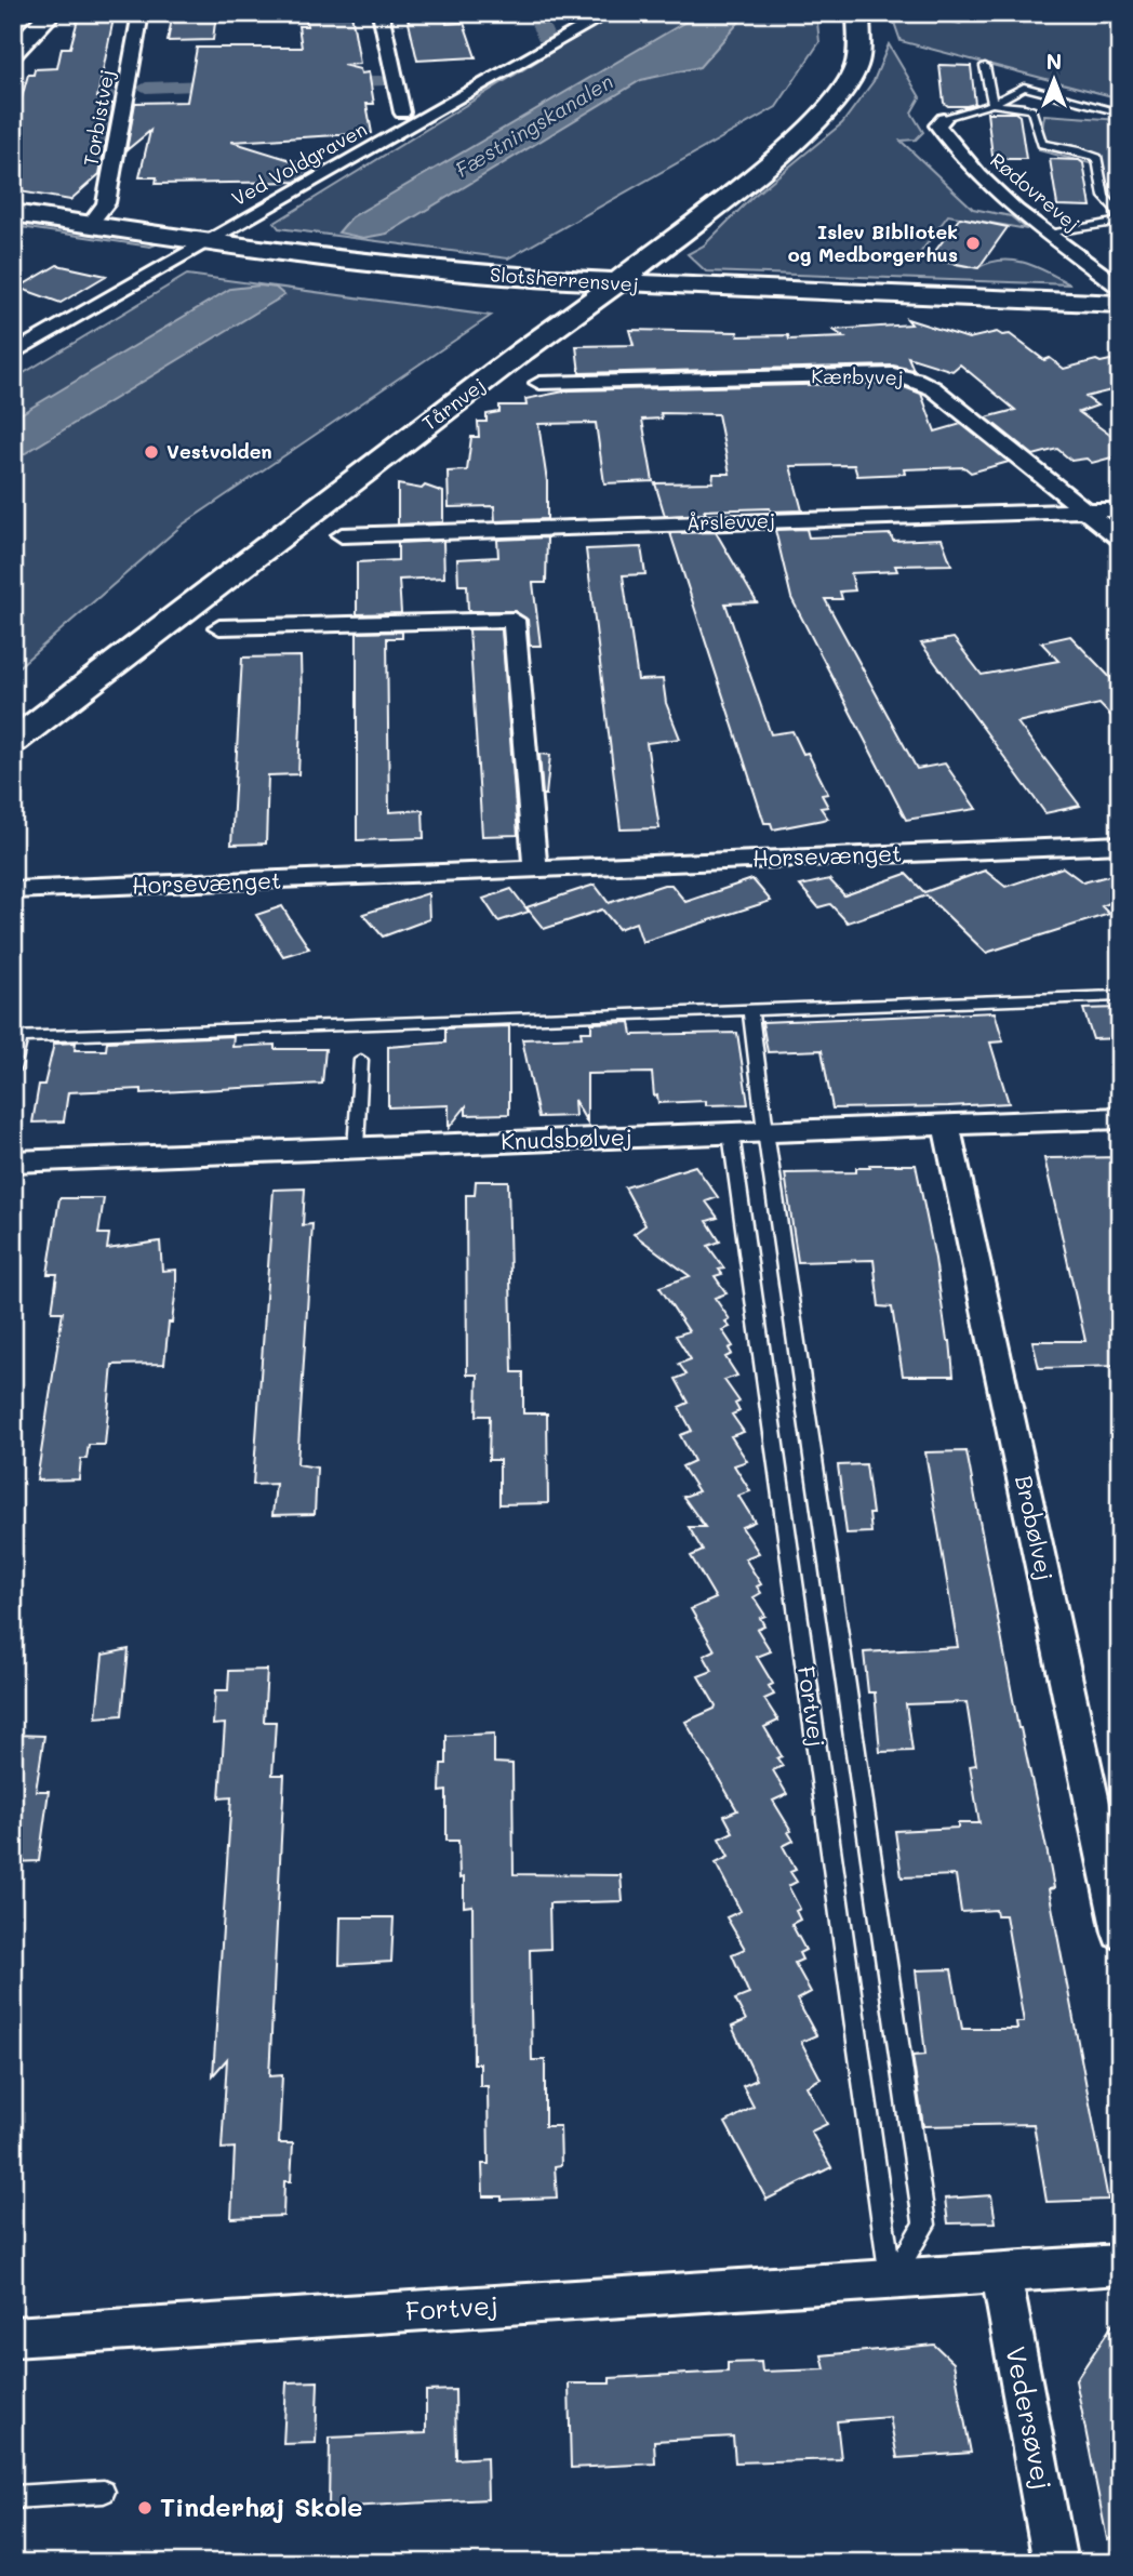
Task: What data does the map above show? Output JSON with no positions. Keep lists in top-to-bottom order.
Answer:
{
  "streets": {
    "main road": ["Slotsherrensvej", "Tårnvej"],
    "street": [
      "Torbistvej",
      "Ved Voldgraven",
      "Rødovrevej",
      "Kærbyvej",
      "Årslevvej",
      "Horsevænget",
      "Knudsbølvej",
      "Brobølvej",
      "Fortvej",
      "Vedersøvej"
    ]
  },
  "crossings": [
    ["Torbistvej", "Slotsherrensvej"],
    ["Ved Voldgraven", "Slotsherrensvej"],
    ["Slotsherrensvej", "Tårnvej"],
    ["Kærbyvej", "Årslevvej"],
    ["Knudsbølvej", "Brobølvej"],
    ["Knudsbølvej", "Fortvej"],
    ["Fortvej", "Vedersøvej"]
  ],
  "water": ["Fæstningskanalen"],
  "places": ["Islev Bibliotek og Medborgerhus", "Vestvolden", "Tinderhøj Skole"],
  "north": "top"
}
